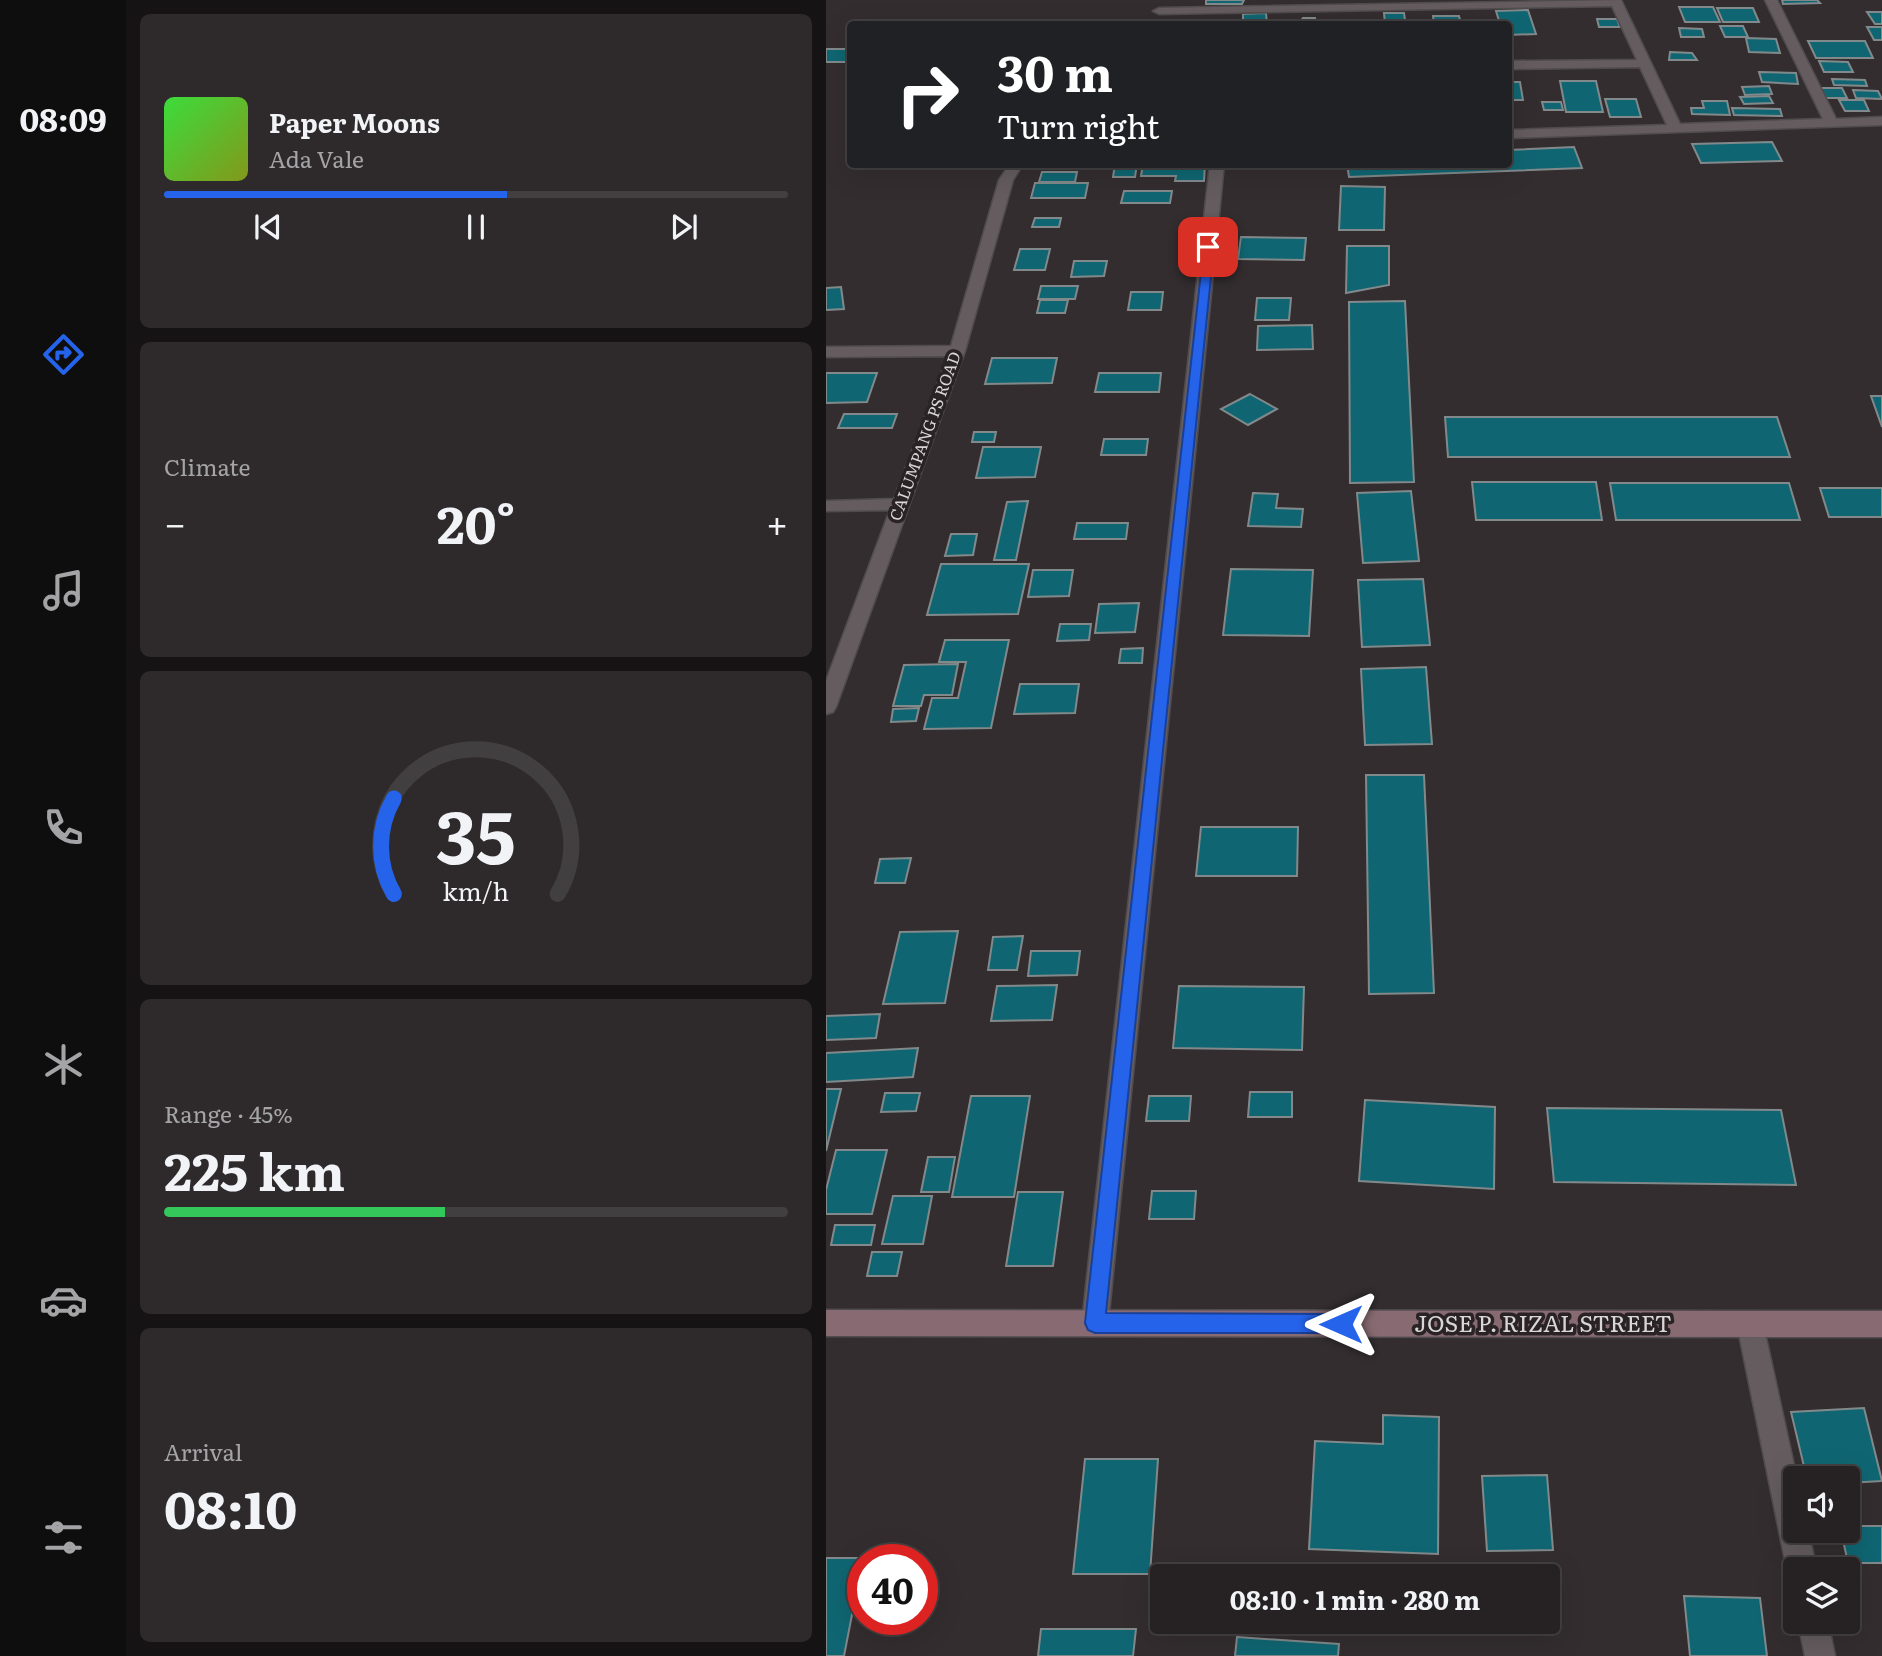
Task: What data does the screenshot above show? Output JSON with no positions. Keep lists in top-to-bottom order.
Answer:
{
  "streets": {
    "street": ["CALUMPANG PS ROAD", "JOSE P. RIZAL STREET"]
  },
  "page": {
    "tabs": "08:09",
    "turn": ["30 m", "Turn right"],
    "song": ["Paper Moons", "Ada Vale"],
    "tile": [
      "Climate",
      ["Range · 45%", "225 km"],
      ["Arrival", "08:10"]
    ],
    "heat": ["−", "20°", "+"],
    "limit": "40",
    "trip": "08:10 · 1 min · 280 m",
    "gauge": ["35", "km/h"]
  }
}
